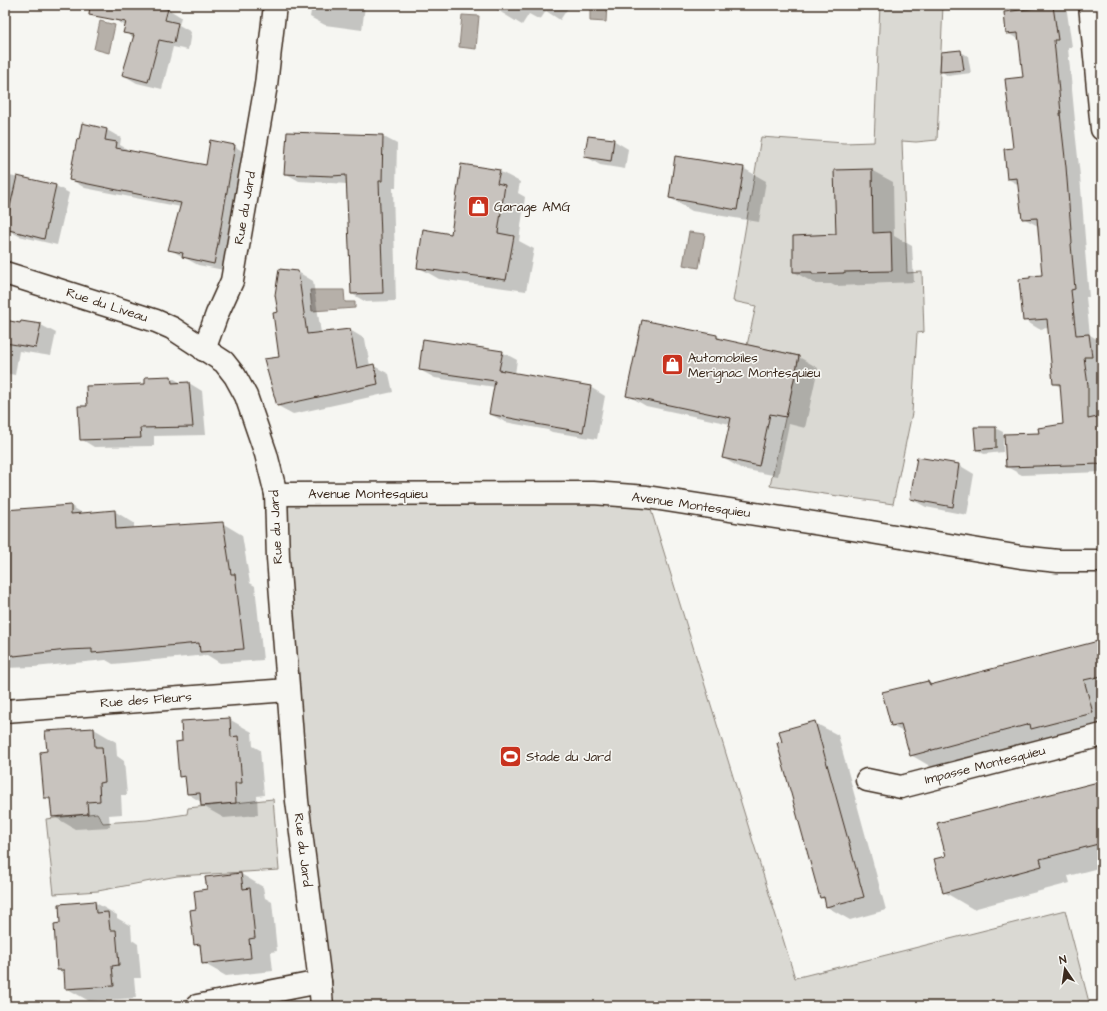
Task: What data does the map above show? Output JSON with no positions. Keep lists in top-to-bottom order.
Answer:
{
  "streets": {
    "street": [
      "Rue du Jard",
      "Rue du Liveau",
      "Avenue Montesquieu",
      "Rue des Fleurs",
      "Impasse Montesquieu"
    ]
  },
  "crossings": [
    ["Rue du Jard", "Rue du Liveau"],
    ["Rue du Jard", "Avenue Montesquieu"],
    ["Rue du Jard", "Rue des Fleurs"]
  ],
  "places": {
    "shop": ["Garage AMG", "Automobiles Merignac Montesquieu"],
    "sports": ["Stade du Jard"]
  },
  "north": "top"
}
